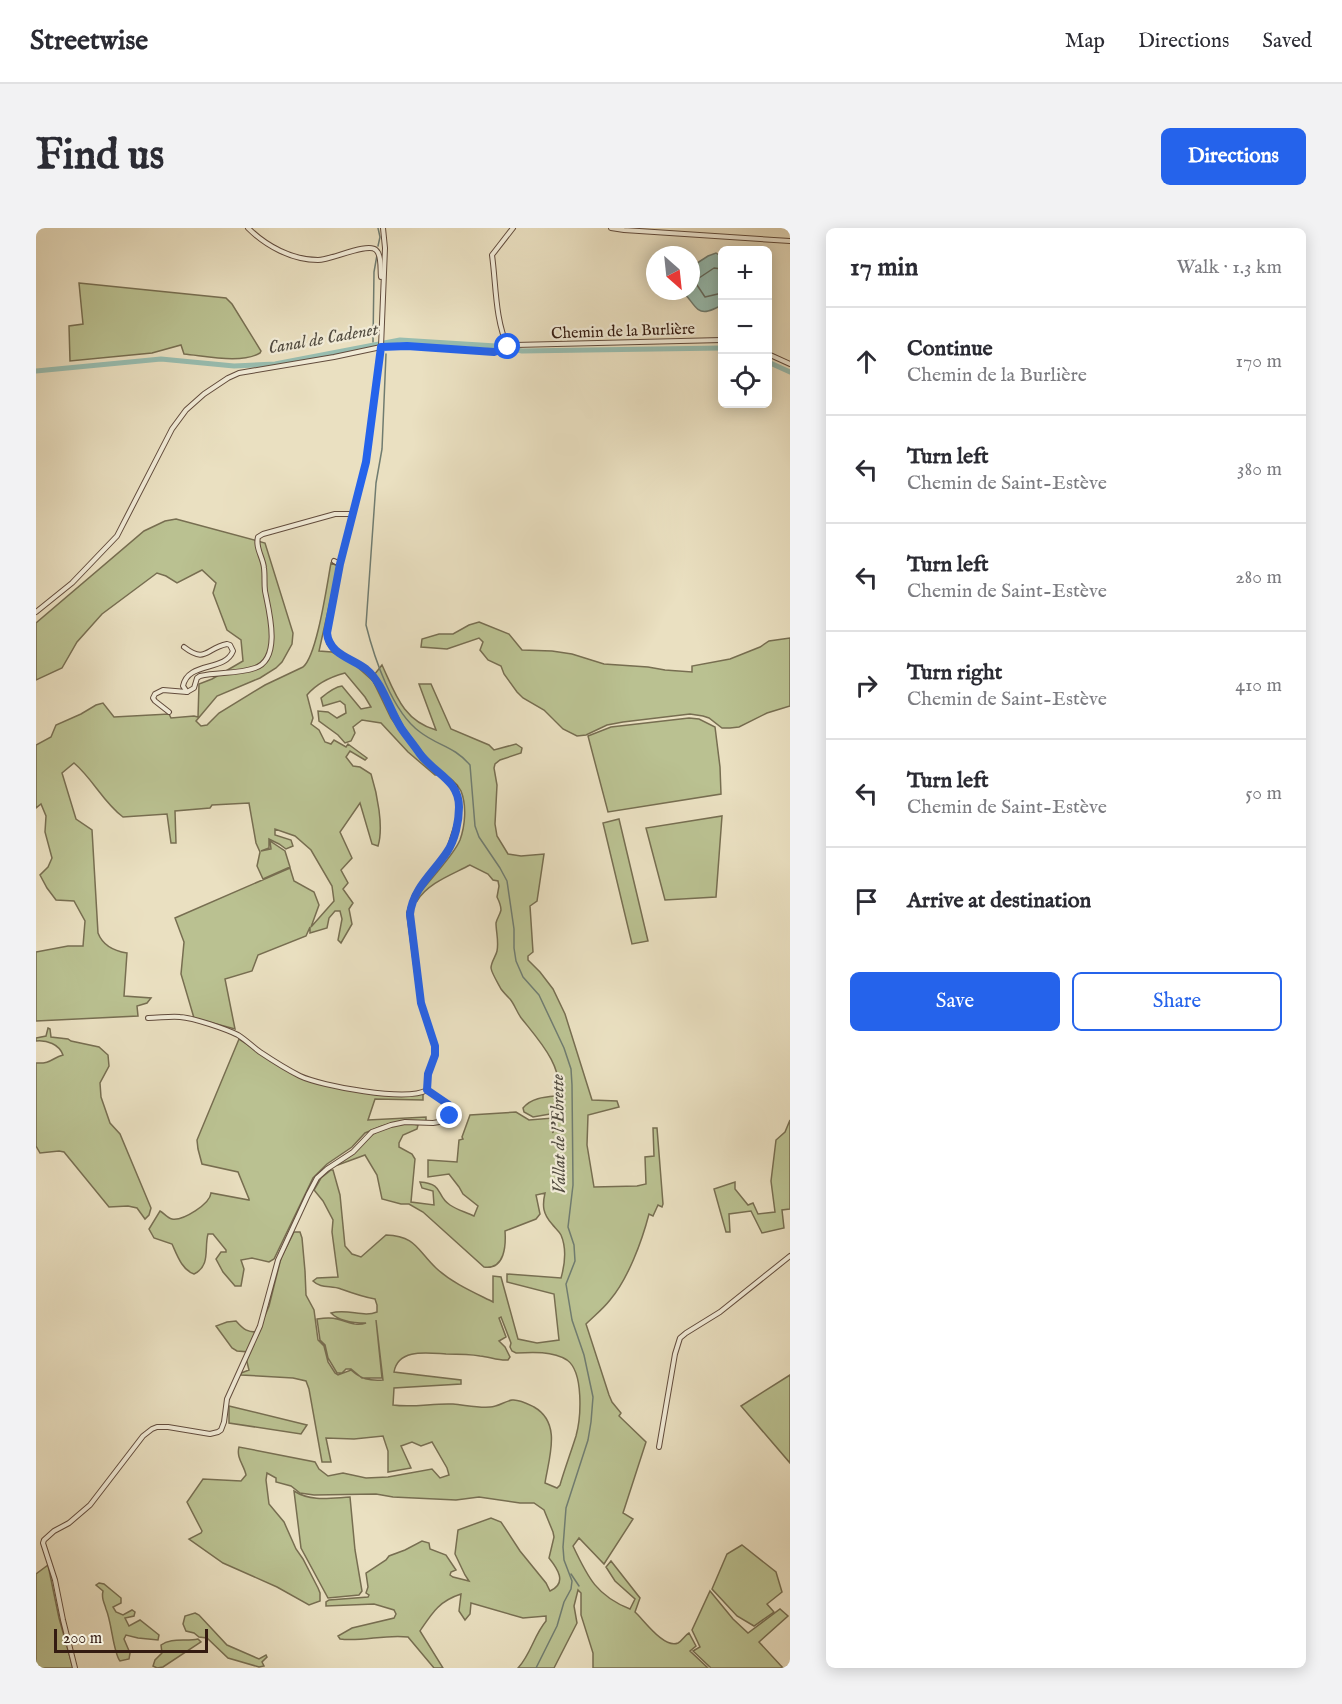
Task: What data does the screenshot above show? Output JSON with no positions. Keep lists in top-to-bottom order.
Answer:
{
  "streets": {
    "street": ["Chemin de la Burlière"]
  },
  "water": ["Canal de Cadenet", "Vallat de l'Ebrette"],
  "scale_bar": "200 m",
  "north": "bottom right",
  "page": {
    "header": "Streetwise",
    "nav": ["Map", "Directions", "Saved"],
    "buttons": [
      "Directions",
      ["Save", "Share"]
    ],
    "title": "Find us",
    "heading": ["17 min", "Walk · 1.3 km"],
    "map_buttons": ["+", "−"],
    "list": [
      ["Continue", "Chemin de la Burlière", "170 m"],
      ["Turn left", "Chemin de Saint-Estève", "380 m"],
      ["Turn left", "Chemin de Saint-Estève", "280 m"],
      ["Turn right", "Chemin de Saint-Estève", "410 m"],
      ["Turn left", "Chemin de Saint-Estève", "50 m"],
      "Arrive at destination"
    ],
    "scale": "200 m"
  }
}
